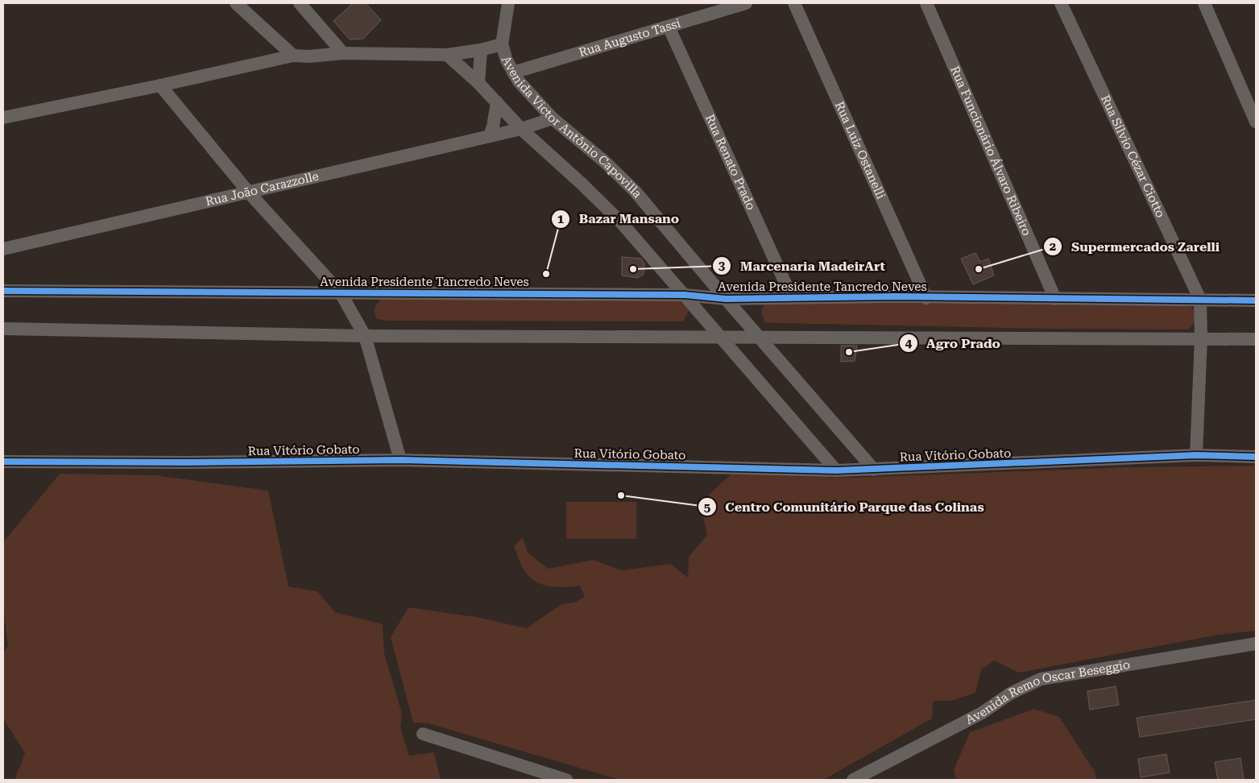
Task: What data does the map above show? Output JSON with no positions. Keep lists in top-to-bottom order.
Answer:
{
  "streets": {
    "street": [
      "Rua Augusto Tassi",
      "Avenida Victor Antônio Capovilla",
      "Rua Luiz Ostanelli",
      "Rua Funcionário Álvaro Ribeiro",
      "Rua Sílvio Cézar Ciotto",
      "Rua Renato Prado",
      "Rua João Carazzolle",
      "Avenida Presidente Tancredo Neves",
      "Rua Vitório Gobato",
      "Avenida Remo Oscar Beseggio"
    ]
  },
  "crossings": [
    ["Rua Augusto Tassi", "Avenida Victor Antônio Capovilla"],
    ["Rua Augusto Tassi", "Rua Renato Prado"],
    ["Avenida Victor Antônio Capovilla", "Rua João Carazzolle"],
    ["Avenida Victor Antônio Capovilla", "Avenida Presidente Tancredo Neves"],
    ["Avenida Victor Antônio Capovilla", "Rua Vitório Gobato"],
    ["Rua Luiz Ostanelli", "Avenida Presidente Tancredo Neves"],
    ["Rua Funcionário Álvaro Ribeiro", "Avenida Presidente Tancredo Neves"],
    ["Rua Sílvio Cézar Ciotto", "Avenida Presidente Tancredo Neves"],
    ["Rua Sílvio Cézar Ciotto", "Rua Vitório Gobato"],
    ["Rua Renato Prado", "Avenida Presidente Tancredo Neves"]
  ],
  "places": [
    "Marcenaria MadeirArt",
    "Supermercados Zarelli",
    "Bazar Mansano",
    "Agro Prado",
    "Centro Comunitário Parque das Colinas"
  ]
}
